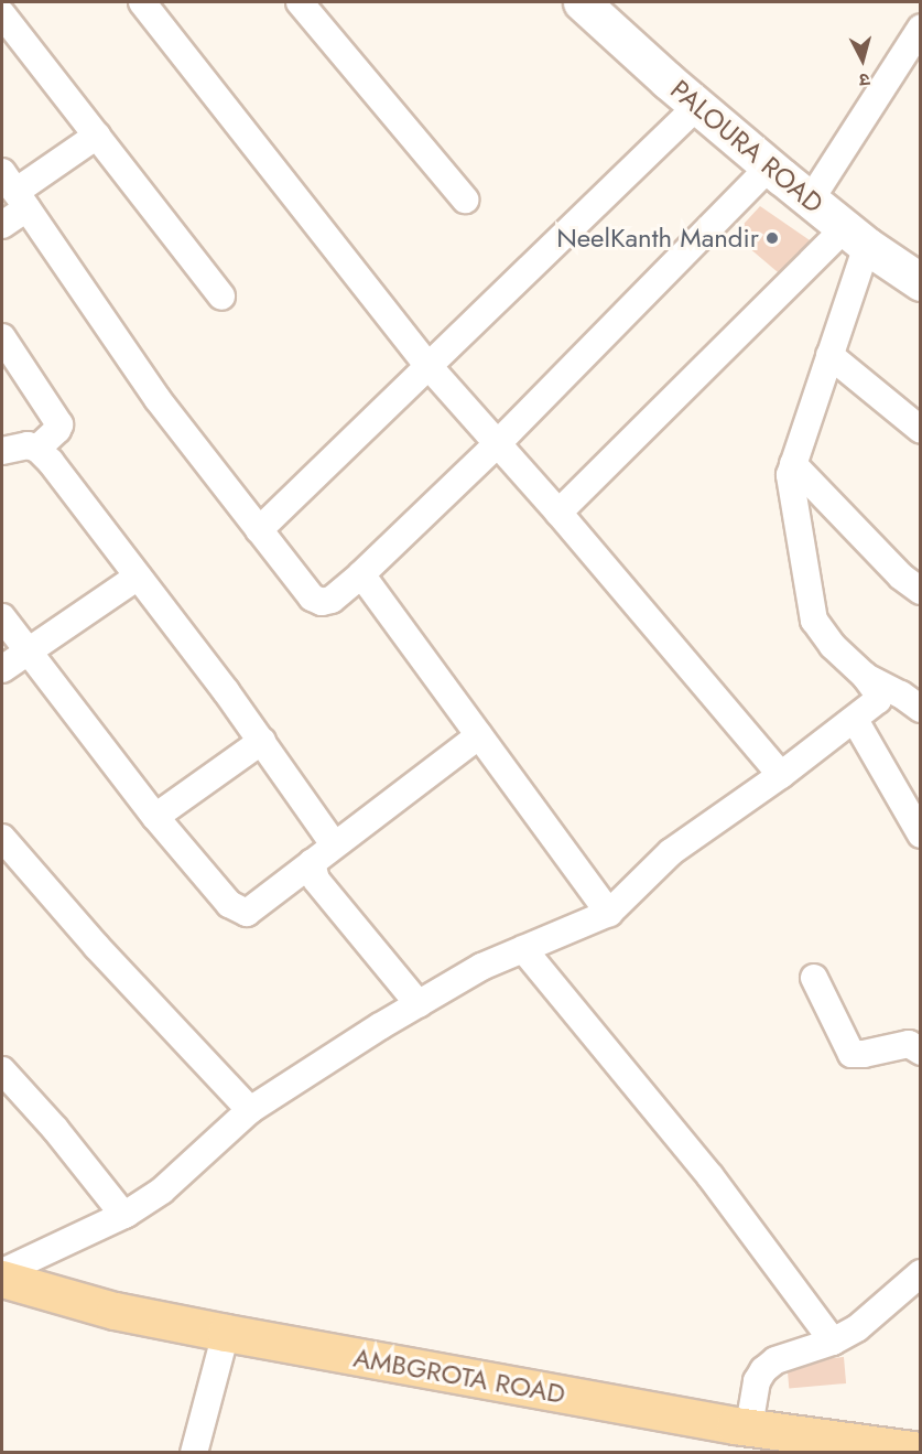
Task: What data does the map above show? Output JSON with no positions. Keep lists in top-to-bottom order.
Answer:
{
  "streets": {
    "main road": ["PALOURA ROAD", "AMBGROTA ROAD"]
  },
  "places": ["NeelKanth Mandir"],
  "north": "bottom"
}
